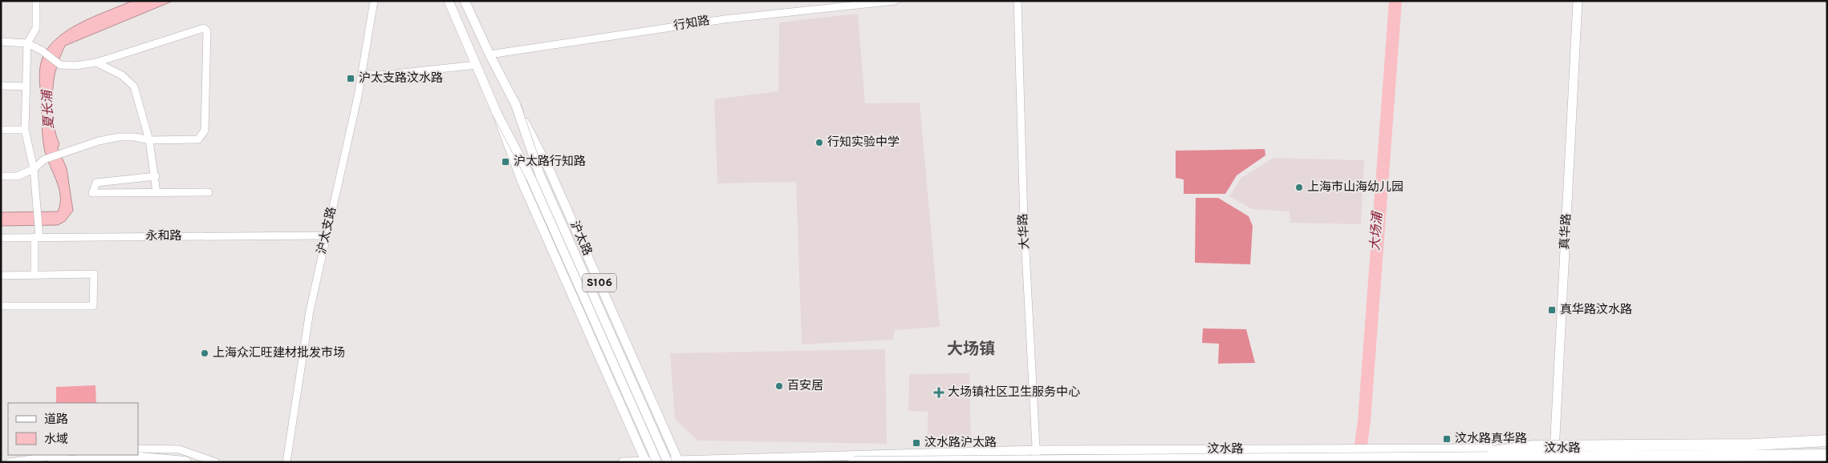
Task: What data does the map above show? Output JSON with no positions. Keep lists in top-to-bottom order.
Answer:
{
  "streets": {
    "main road": [
      "真华路",
      "沪太路",
      "S106",
      "汶水路"
    ],
    "street": [
      "行知路",
      "沪太支路",
      "大华路",
      "永和路"
    ]
  },
  "crossings": [
    ["行知路", "沪太路"],
    ["沪太支路", "永和路"],
    ["大华路", "汶水路"],
    ["真华路", "汶水路"],
    ["沪太路", "汶水路"]
  ],
  "districts": ["大场镇"],
  "water": ["夏长浦", "大场浦"],
  "places": {
    "transit": [
      "沪太支路汶水路",
      "沪太路行知路",
      "真华路汶水路",
      "汶水路真华路",
      "汶水路沪太路"
    ],
    "other": [
      "行知实验中学",
      "上海市山海幼儿园",
      "上海众汇旺建材批发市场",
      "百安居"
    ],
    "health": ["大场镇社区卫生服务中心"]
  },
  "legend": ["道路", "水域"]
}
